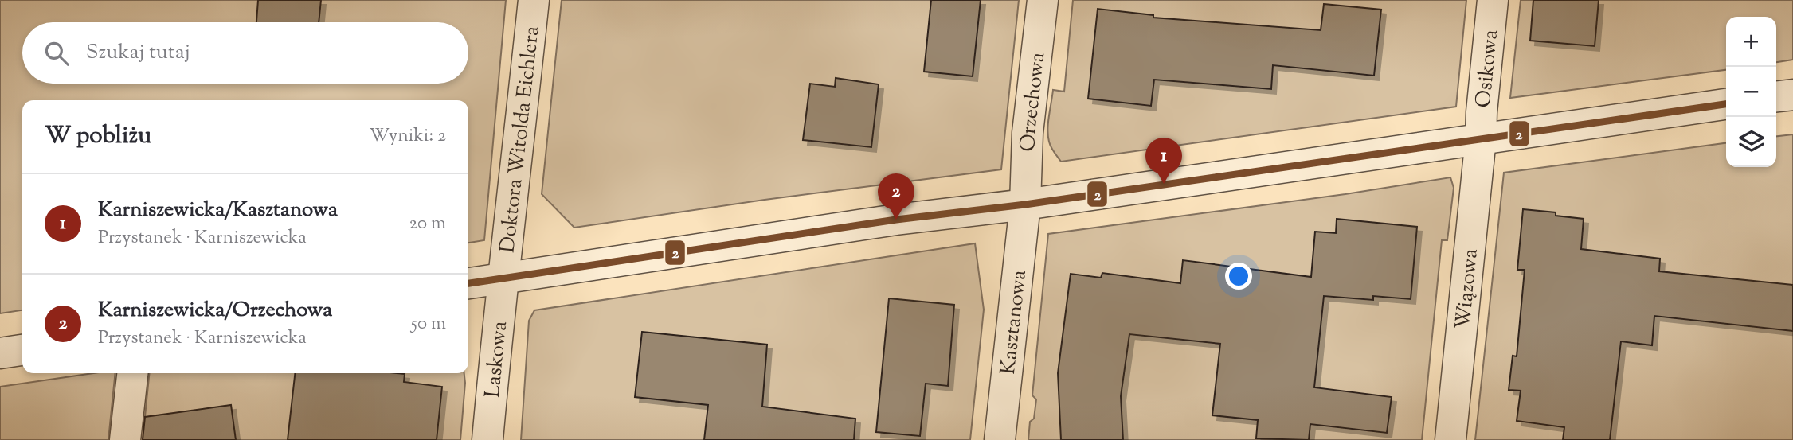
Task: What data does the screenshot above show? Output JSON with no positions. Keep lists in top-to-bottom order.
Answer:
{
  "streets": {
    "street": [
      "Osikowa",
      "Orzechowa",
      "Doktora Witolda Eichlera",
      "Wiązowa",
      "Kasztanowa",
      "Laskowa"
    ]
  },
  "crossings": [
    ["Osikowa", "Wiązowa"],
    ["Orzechowa", "Kasztanowa"],
    ["Doktora Witolda Eichlera", "Laskowa"]
  ],
  "lines": ["transit line 2"],
  "page": {
    "map_buttons": ["+", "−"],
    "search": "Szukaj tutaj",
    "heading": ["W pobliżu", "Wyniki: 2"],
    "pins": ["1", "2"],
    "list": [
      {
        "mark": "1",
        "name": "Karniszewicka/Kasztanowa",
        "note": "Przystanek · Karniszewicka",
        "value": "20 m"
      },
      {
        "mark": "2",
        "name": "Karniszewicka/Orzechowa",
        "note": "Przystanek · Karniszewicka",
        "value": "50 m"
      }
    ]
  }
}
